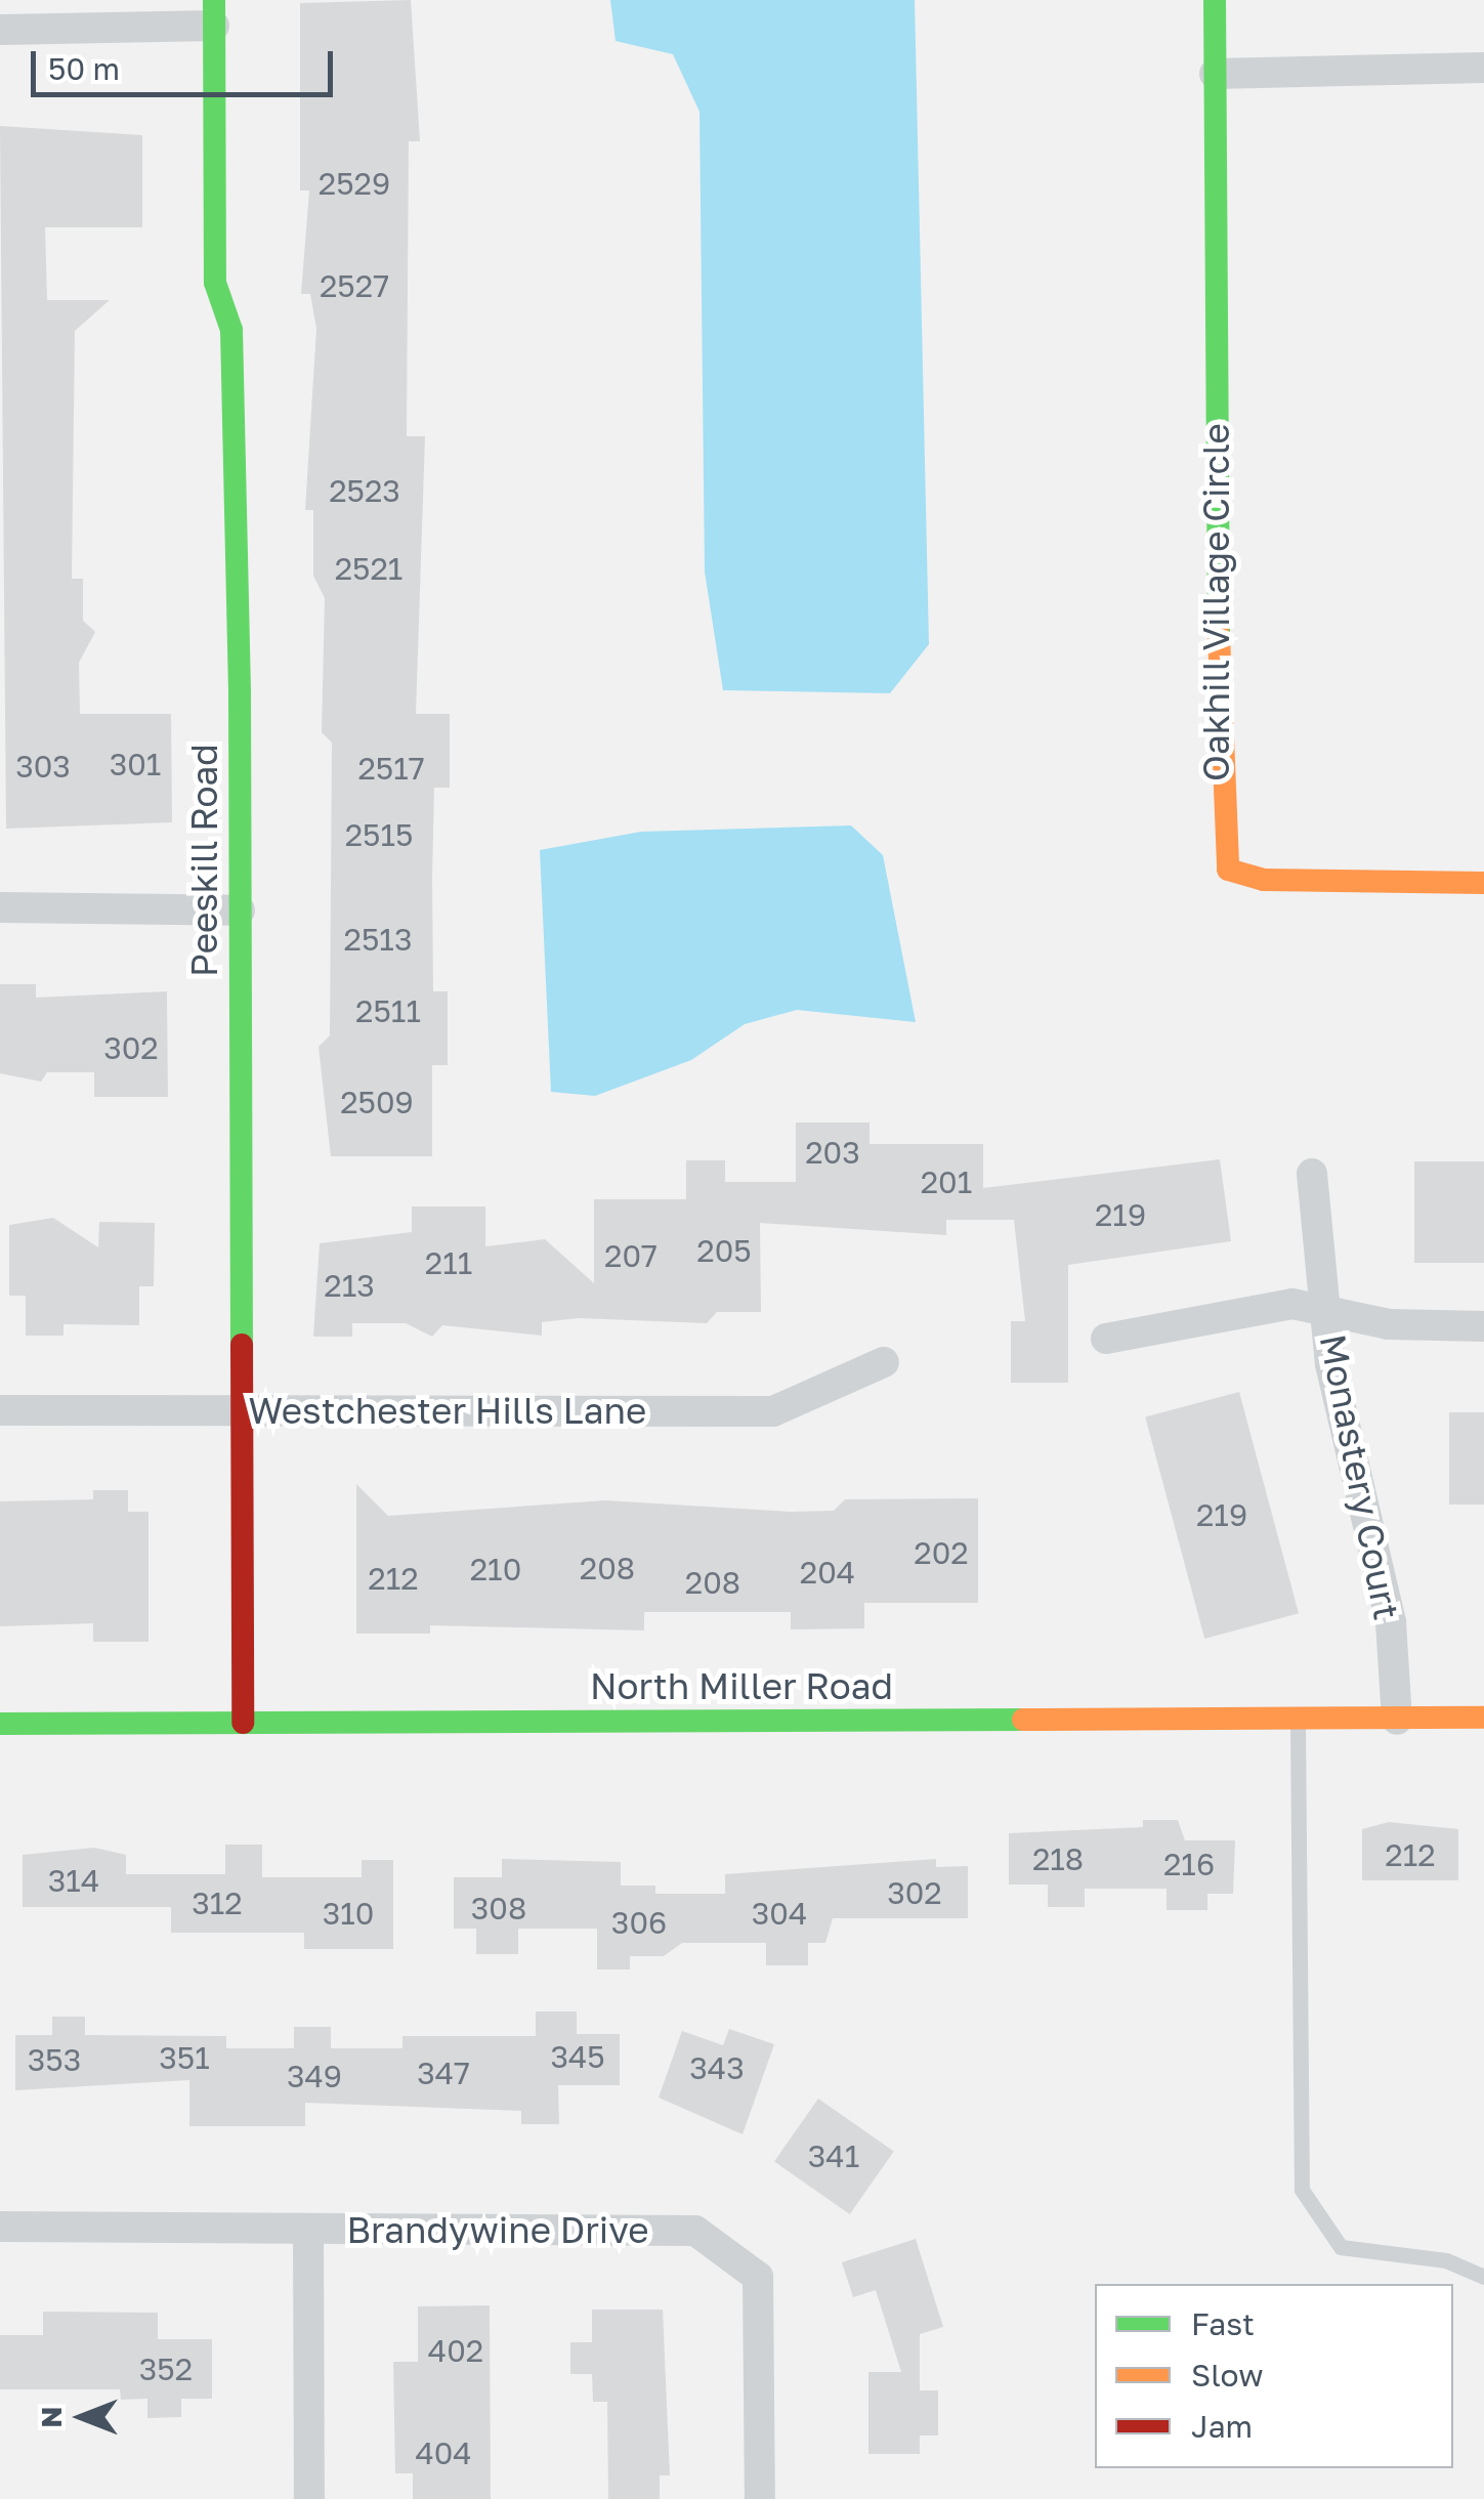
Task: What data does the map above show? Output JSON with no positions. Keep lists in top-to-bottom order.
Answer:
{
  "streets": {
    "street": [
      "Oakhill Village Circle",
      "Peeskill Road",
      "Westchester Hills Lane",
      "Monastery Court",
      "North Miller Road",
      "Brandywine Drive"
    ]
  },
  "crossings": [
    ["Peeskill Road", "Westchester Hills Lane"],
    ["Peeskill Road", "North Miller Road"],
    ["Monastery Court", "North Miller Road"]
  ],
  "house_numbers": [
    "2529",
    "2527",
    "2523",
    "2521",
    "301",
    "303",
    "2517",
    "2515",
    "2513",
    "2511",
    "302",
    "2509",
    "203",
    "201",
    "219",
    "205",
    "207",
    "211",
    "213",
    "219",
    "202",
    "208",
    "210",
    "204",
    "212",
    "208",
    "212",
    "218",
    "216",
    "314",
    "302",
    "312",
    "308",
    "310",
    "304",
    "306",
    "345",
    "351",
    "353",
    "343",
    "347",
    "349",
    "341",
    "402",
    "352",
    "404"
  ],
  "legend": ["Fast", "Slow", "Jam"],
  "scale_bar": "50 m",
  "north": "left"
}
